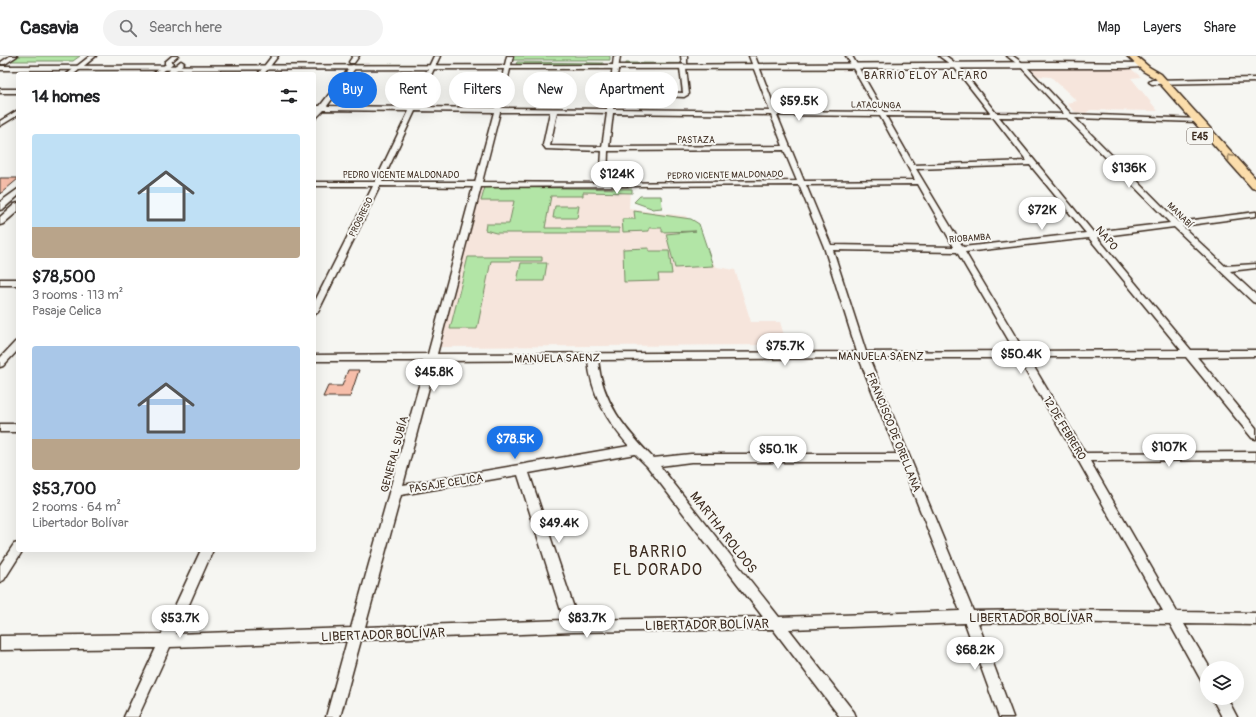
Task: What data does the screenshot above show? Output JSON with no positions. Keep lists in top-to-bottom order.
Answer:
{
  "streets": {
    "main road": ["E45"],
    "street": [
      "LATACUNGA",
      "PASTAZA",
      "PEDRO VICENTE MALDONADO",
      "MANABÍ",
      "PROGRESO",
      "RIOBAMBA",
      "NAPO",
      "MANUELA SAENZ",
      "12 DE FEBRERO",
      "FRANCISCO DE ORELLANA",
      "GENERAL SUBÍA",
      "PASAJE CELICA",
      "MARTHA ROLDOS",
      "LIBERTADOR BOLÍVAR"
    ]
  },
  "crossings": [
    ["LATACUNGA", "E45"],
    ["LATACUNGA", "PASTAZA"],
    ["LATACUNGA", "MANABÍ"],
    ["LATACUNGA", "PROGRESO"],
    ["LATACUNGA", "NAPO"],
    ["LATACUNGA", "12 DE FEBRERO"],
    ["LATACUNGA", "FRANCISCO DE ORELLANA"],
    ["LATACUNGA", "GENERAL SUBÍA"],
    ["PASTAZA", "FRANCISCO DE ORELLANA"],
    ["PEDRO VICENTE MALDONADO", "PROGRESO"],
    ["PEDRO VICENTE MALDONADO", "12 DE FEBRERO"],
    ["PEDRO VICENTE MALDONADO", "FRANCISCO DE ORELLANA"],
    ["PEDRO VICENTE MALDONADO", "GENERAL SUBÍA"],
    ["MANABÍ", "RIOBAMBA"],
    ["RIOBAMBA", "NAPO"],
    ["RIOBAMBA", "12 DE FEBRERO"],
    ["RIOBAMBA", "FRANCISCO DE ORELLANA"],
    ["NAPO", "MANUELA SAENZ"],
    ["MANUELA SAENZ", "12 DE FEBRERO"],
    ["MANUELA SAENZ", "FRANCISCO DE ORELLANA"],
    ["MANUELA SAENZ", "GENERAL SUBÍA"],
    ["MANUELA SAENZ", "MARTHA ROLDOS"],
    ["12 DE FEBRERO", "LIBERTADOR BOLÍVAR"],
    ["FRANCISCO DE ORELLANA", "LIBERTADOR BOLÍVAR"],
    ["GENERAL SUBÍA", "PASAJE CELICA"],
    ["GENERAL SUBÍA", "LIBERTADOR BOLÍVAR"],
    ["PASAJE CELICA", "MARTHA ROLDOS"],
    ["MARTHA ROLDOS", "LIBERTADOR BOLÍVAR"]
  ],
  "districts": ["BARRIO ELOY ALFARO", "BARRIO EL DORADO"],
  "page": {
    "header": "Casavia",
    "search": "Search here",
    "nav": ["Map", "Layers", "Share"],
    "chip": [
      "Buy",
      "Rent",
      "Filters",
      "New",
      "Apartment"
    ],
    "heading": "14 homes",
    "price": [
      "$59.5K",
      "$136K",
      "$124K",
      "$72K",
      "$75.7K",
      "$50.4K",
      "$45.8K",
      "$78.5K",
      "$107K",
      "$50.1K",
      "$49.4K",
      "$53.7K",
      "$83.7K",
      "$68.2K"
    ],
    "list": [
      {
        "name": "$78,500",
        "note": "3 rooms · 113 m² · Pasaje Celica"
      },
      {
        "name": "$53,700",
        "note": "2 rooms · 64 m² · Libertador Bolívar"
      }
    ]
  }
}
